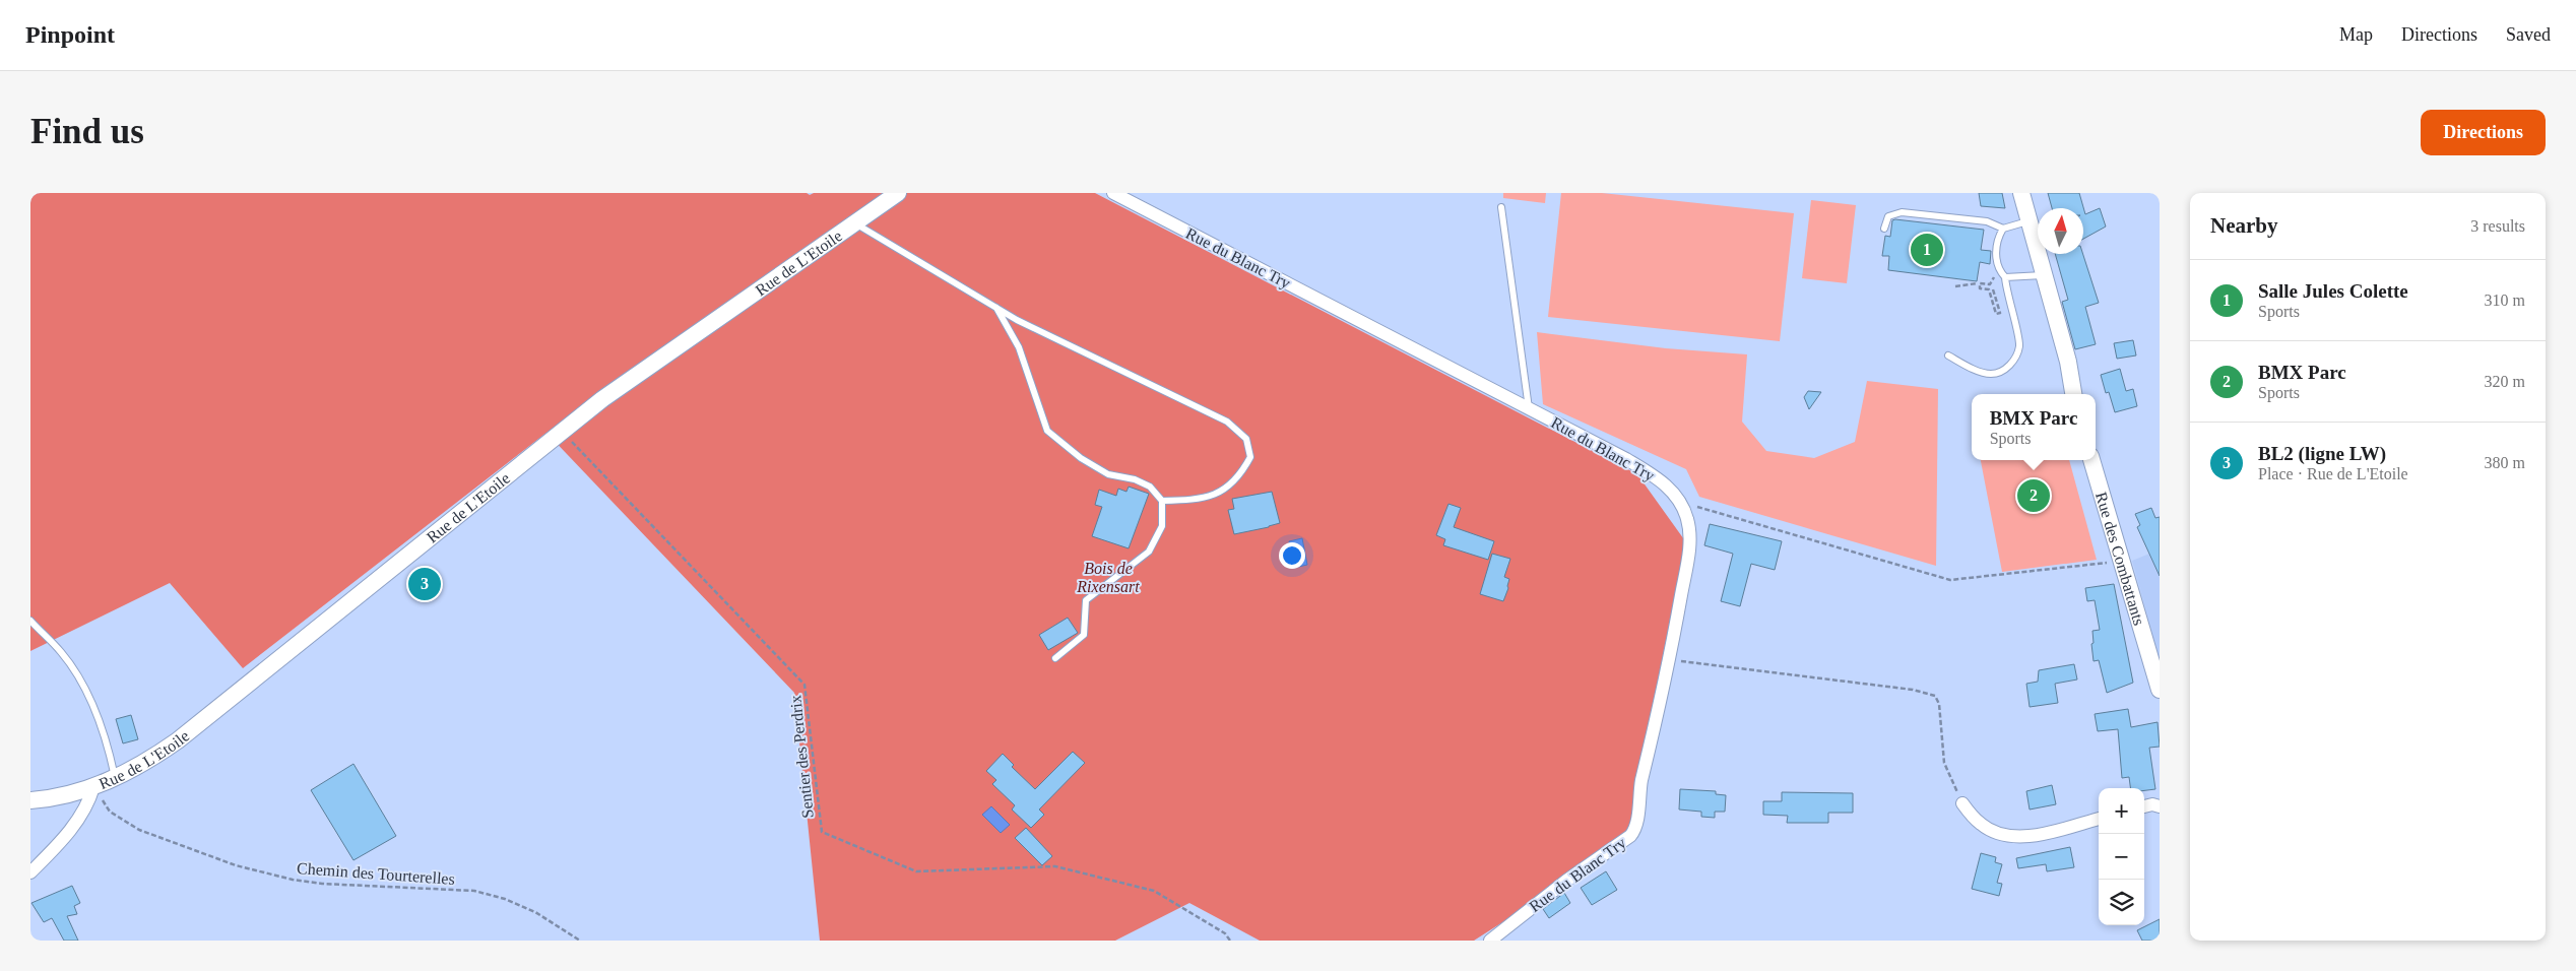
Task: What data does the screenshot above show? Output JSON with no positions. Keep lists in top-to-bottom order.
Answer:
{
  "streets": {
    "street": ["Rue du Blanc Try", "Rue de L'Etoile", "Rue des Combattants"],
    "path": ["Sentier des Perdrix", "Chemin des Tourterelles"]
  },
  "crossings": [
    ["Rue de L'Etoile", "Sentier des Perdrix"],
    ["Rue de L'Etoile", "Chemin des Tourterelles"]
  ],
  "parks": ["Bois de Rixensart"],
  "north": "top",
  "page": {
    "header": "Pinpoint",
    "nav": ["Map", "Directions", "Saved"],
    "buttons": "Directions",
    "title": "Find us",
    "heading": ["Nearby", "3 results"],
    "pins": ["1", "2", "3"],
    "list": [
      {
        "mark": "1",
        "name": "Salle Jules Colette",
        "note": "Sports",
        "value": "310 m"
      },
      {
        "mark": "2",
        "name": "BMX Parc",
        "note": "Sports",
        "value": "320 m"
      },
      {
        "mark": "3",
        "name": "BL2 (ligne LW)",
        "note": "Place · Rue de L'Etoile",
        "value": "380 m"
      }
    ],
    "popup": ["BMX Parc", "Sports"],
    "map_buttons": ["+", "−"]
  }
}
